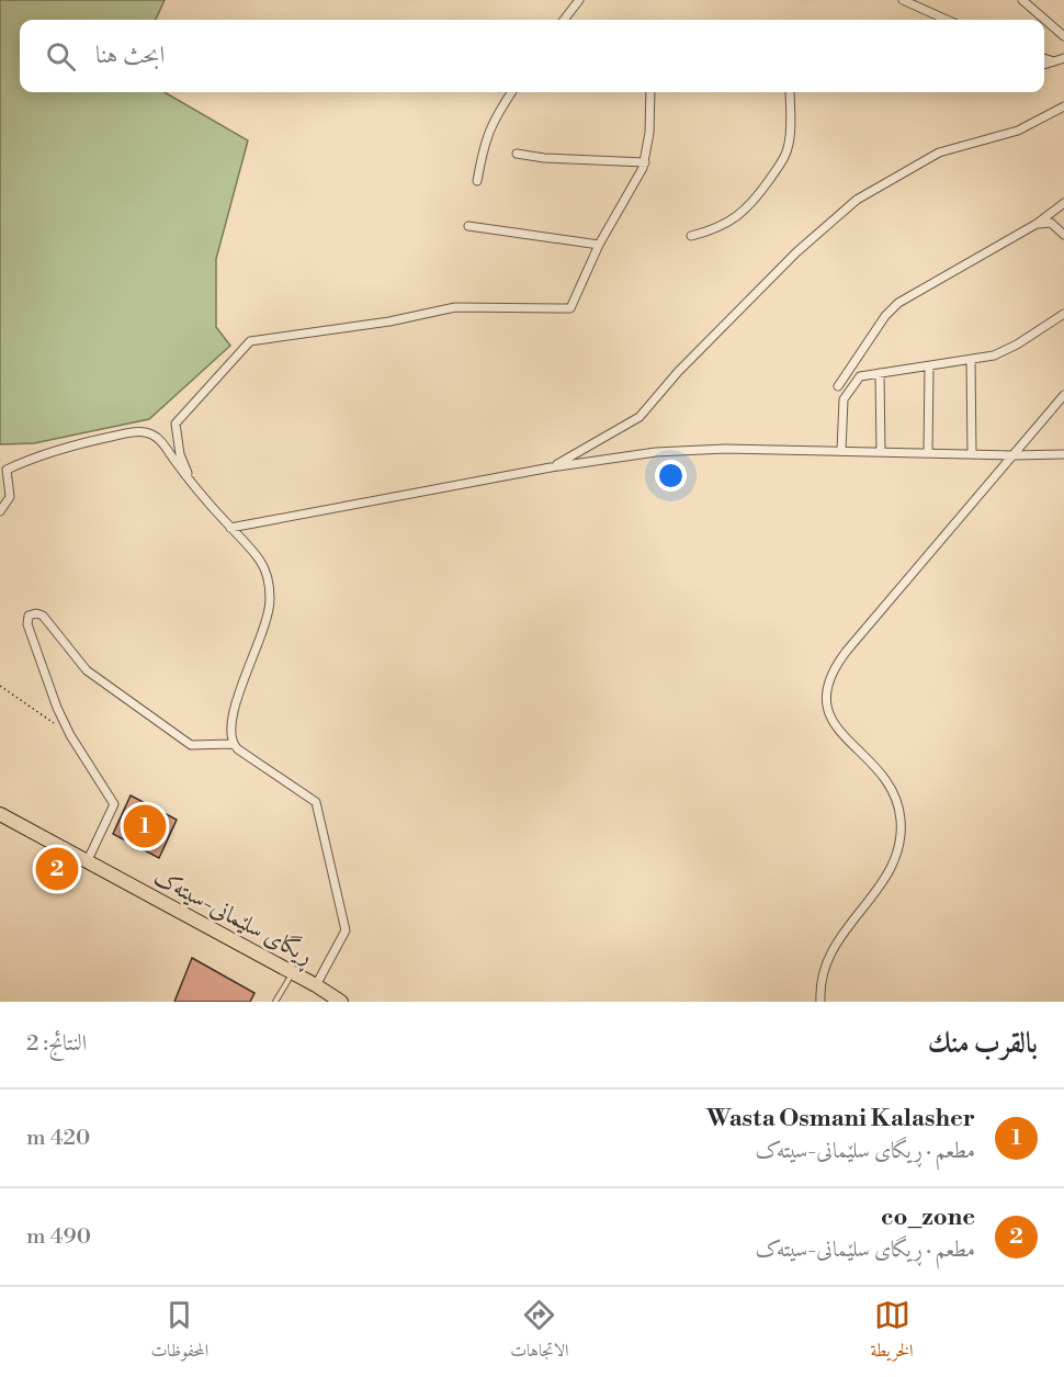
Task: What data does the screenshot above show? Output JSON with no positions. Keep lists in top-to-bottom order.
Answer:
{
  "streets": {
    "main road": ["ڕیگای سلێمانی-سیتەک"]
  },
  "page": {
    "search": "ابحث هنا",
    "pins": ["1", "2"],
    "heading": ["بالقرب منك", "النتائج: 2"],
    "list": [
      {
        "mark": "1",
        "name": "Wasta Osmani Kalasher",
        "note": "مطعم · ڕیگای سلێمانی-سیتەک",
        "value": "420 m"
      },
      {
        "mark": "2",
        "name": "co_zone",
        "note": "مطعم · ڕیگای سلێمانی-سیتەک",
        "value": "490 m"
      }
    ],
    "nav": ["الخريطة", "الاتجاهات", "المحفوظات"]
  }
}
